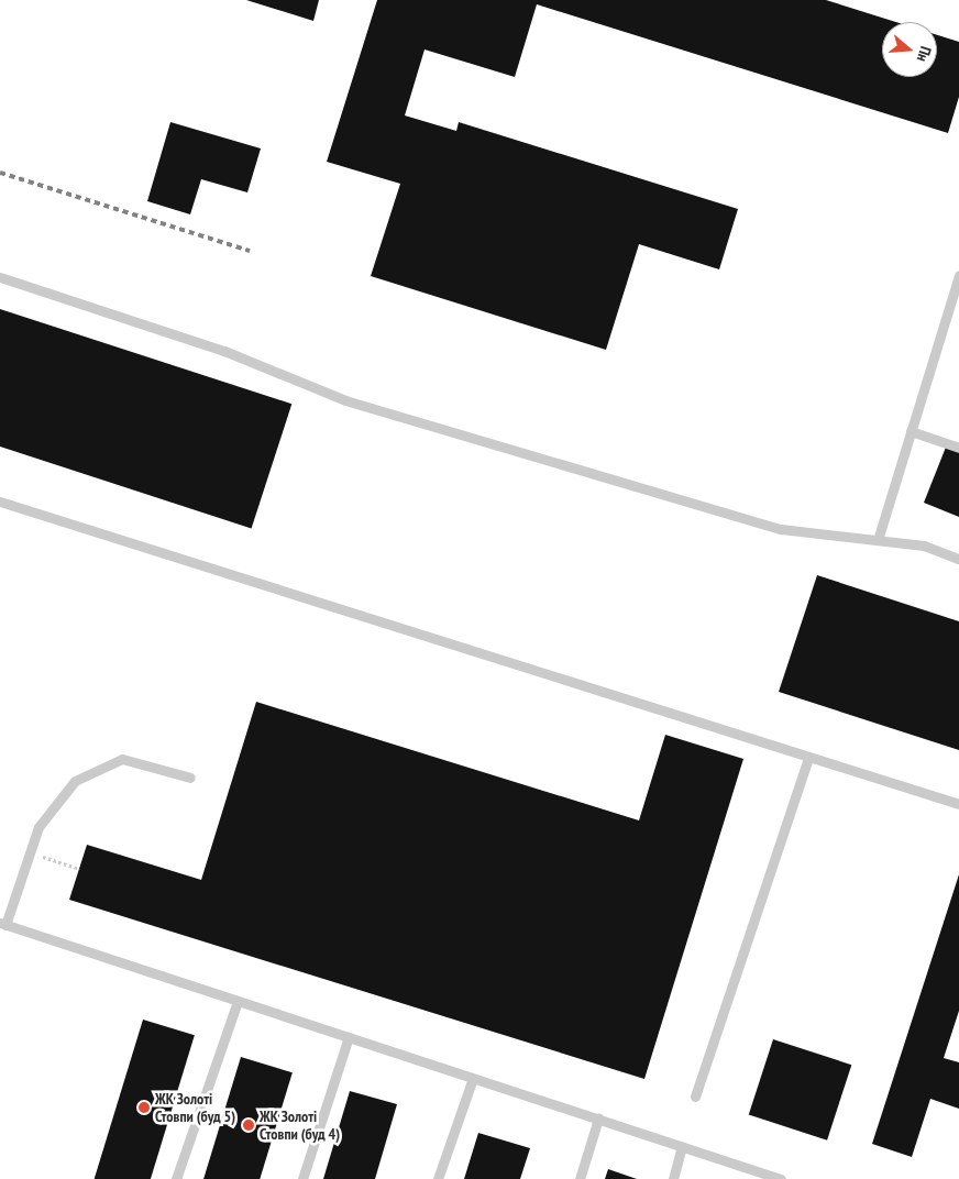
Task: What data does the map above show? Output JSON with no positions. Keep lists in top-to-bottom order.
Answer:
{
  "places": ["ЖК Золоті Стовпи (буд 5)", "ЖК Золоті Стовпи (буд 4)"],
  "north": "right"
}
